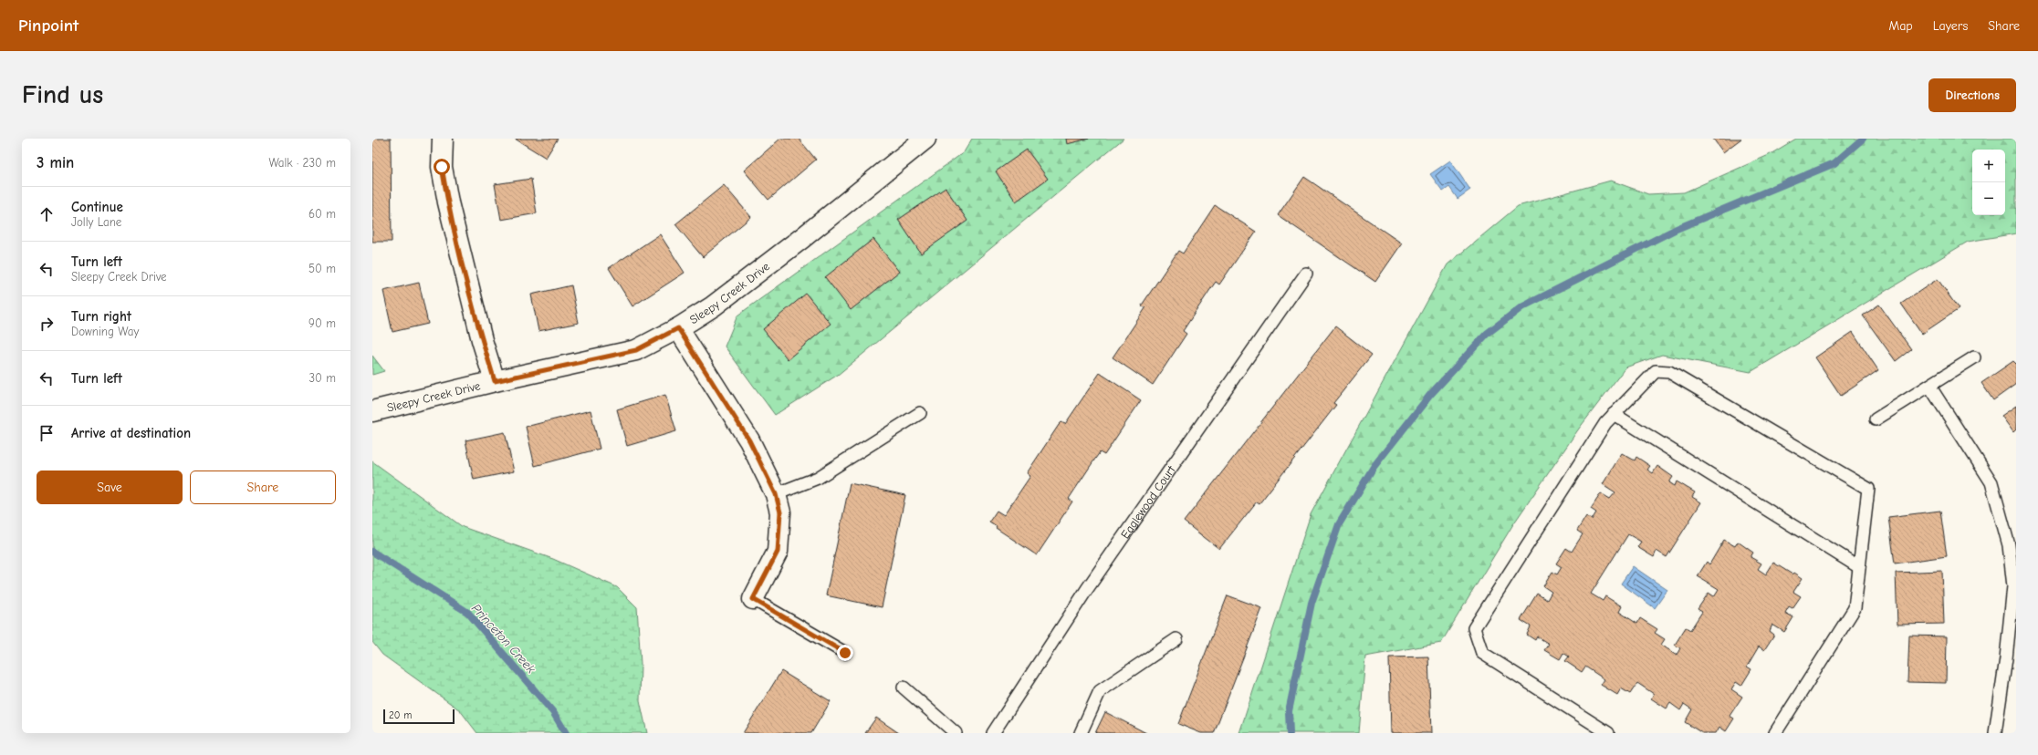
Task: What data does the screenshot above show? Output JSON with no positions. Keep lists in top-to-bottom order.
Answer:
{
  "streets": {
    "street": ["Sleepy Creek Drive"],
    "lane": ["Eaglewood Court"]
  },
  "water": ["Princeton Creek"],
  "scale_bar": "20 m",
  "page": {
    "header": "Pinpoint",
    "nav": ["Map", "Layers", "Share"],
    "buttons": [
      "Directions",
      ["Save", "Share"]
    ],
    "title": "Find us",
    "heading": ["3 min", "Walk · 230 m"],
    "map_buttons": ["+", "−"],
    "list": [
      ["Continue", "Jolly Lane", "60 m"],
      ["Turn left", "Sleepy Creek Drive", "50 m"],
      ["Turn right", "Downing Way", "90 m"],
      ["Turn left", "30 m"],
      "Arrive at destination"
    ],
    "scale": "20 m"
  }
}
